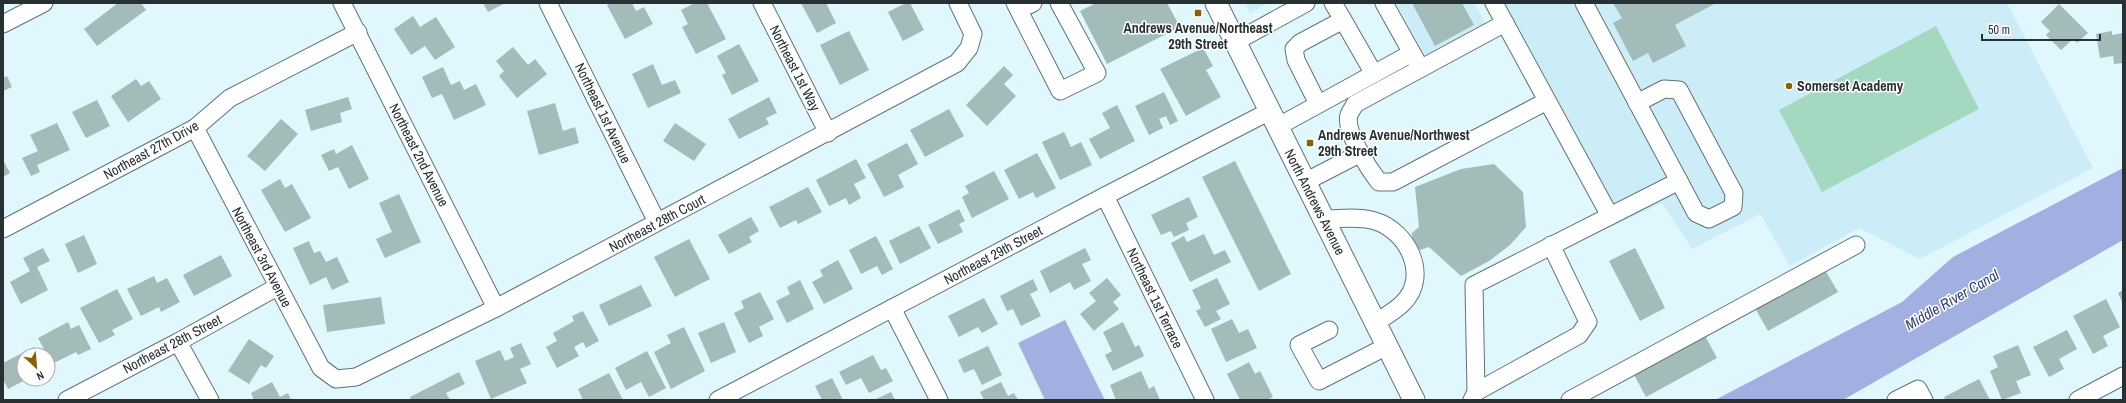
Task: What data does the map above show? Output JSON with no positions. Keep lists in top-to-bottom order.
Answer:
{
  "streets": {
    "main road": ["North Andrews Avenue"],
    "street": [
      "Northeast 1st Way",
      "Northeast 1st Avenue",
      "Northeast 27th Drive",
      "Northeast 2nd Avenue",
      "Northeast 28th Court",
      "Northeast 29th Street",
      "Northeast 3rd Avenue",
      "Northeast 1st Terrace",
      "Northeast 28th Street"
    ]
  },
  "crossings": [
    ["Northeast 1st Way", "Northeast 28th Court"],
    ["Northeast 1st Avenue", "Northeast 28th Court"],
    ["Northeast 27th Drive", "Northeast 2nd Avenue"],
    ["Northeast 27th Drive", "Northeast 3rd Avenue"],
    ["Northeast 2nd Avenue", "Northeast 28th Court"],
    ["North Andrews Avenue", "Northeast 29th Street"],
    ["Northeast 28th Court", "Northeast 3rd Avenue"],
    ["Northeast 29th Street", "Northeast 1st Terrace"],
    ["Northeast 3rd Avenue", "Northeast 28th Street"]
  ],
  "water": ["Middle River Canal"],
  "places": {
    "transit": ["Andrews Avenue/Northeast 29th Street", "Andrews Avenue/Northwest 29th Street"],
    "other": ["Somerset Academy"]
  },
  "scale_bar": "50 m",
  "north": "bottom right"
}
